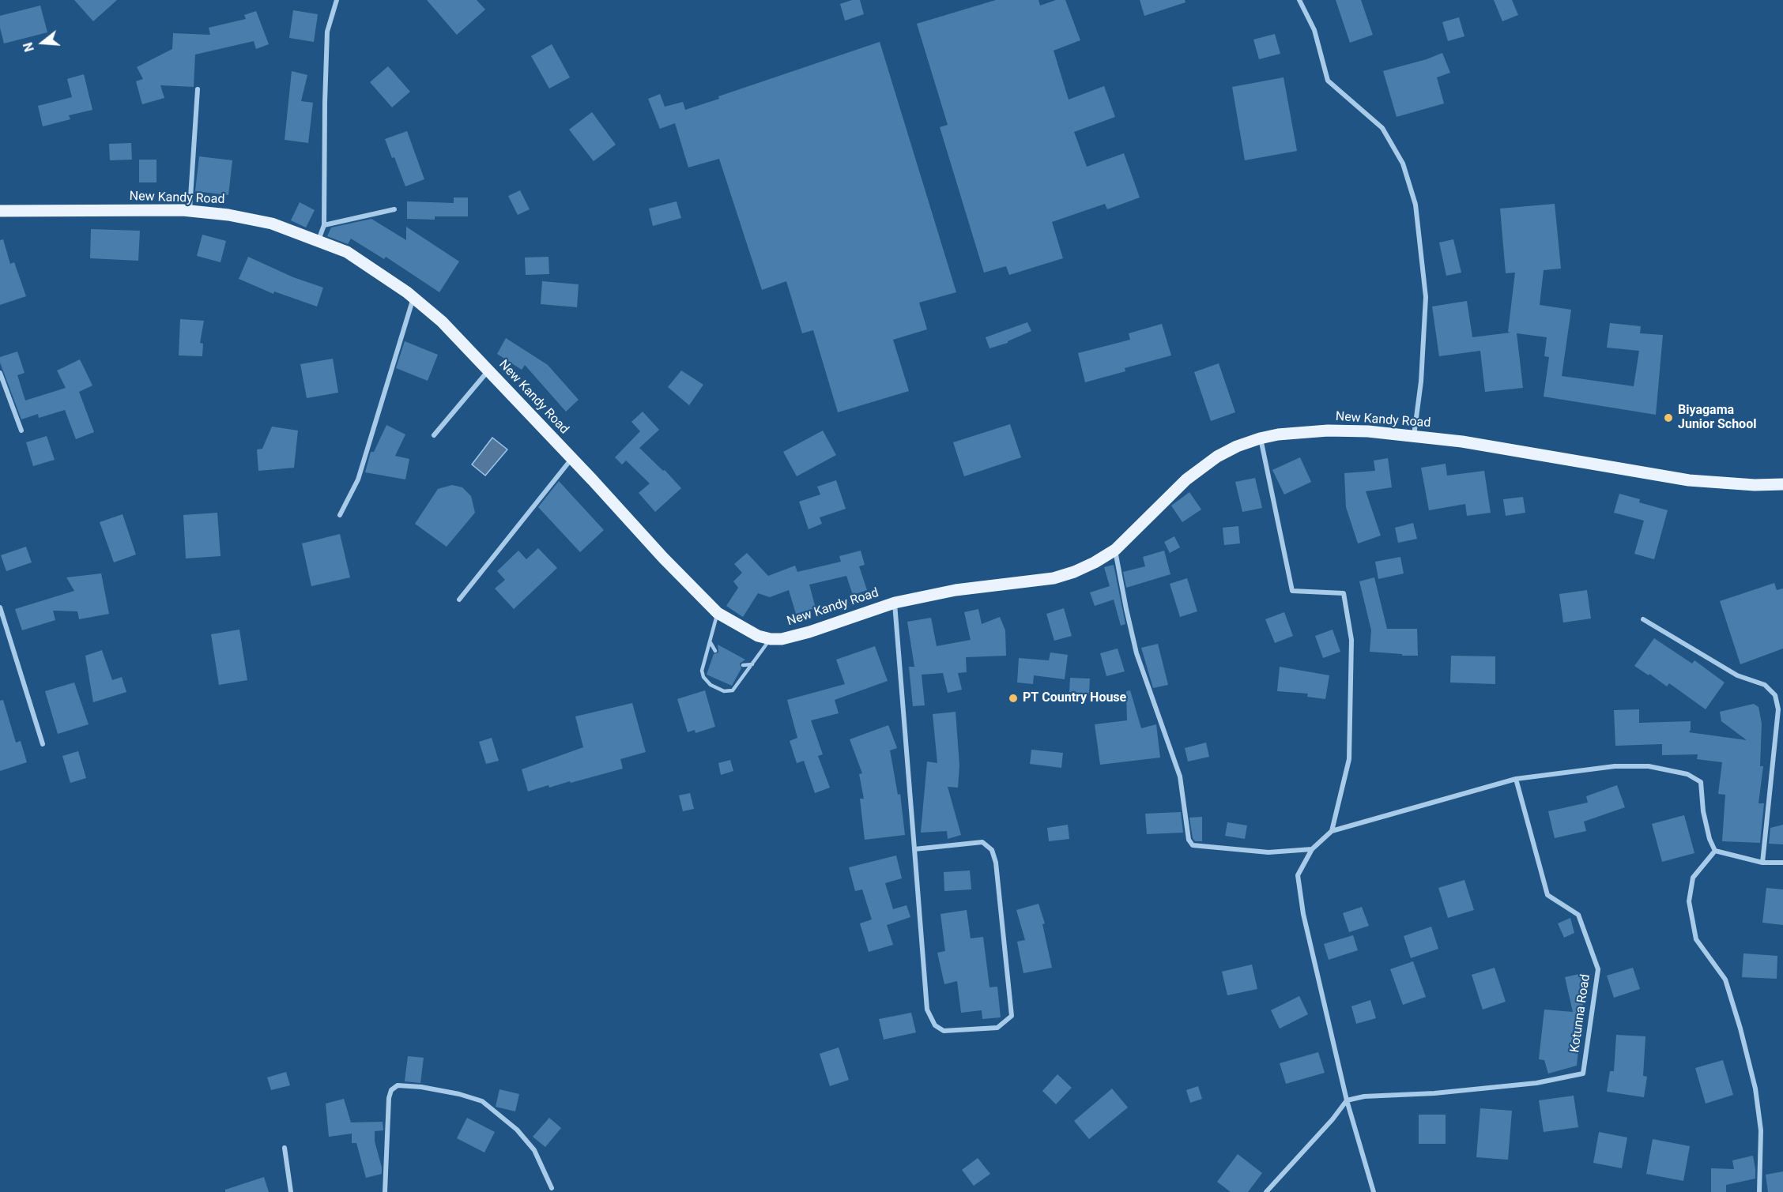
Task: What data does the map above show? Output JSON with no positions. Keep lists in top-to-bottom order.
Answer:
{
  "streets": {
    "main road": ["New Kandy Road"],
    "street": ["Kotunna Road"]
  },
  "places": ["Biyagama Junior School", "PT Country House"],
  "north": "left"
}
